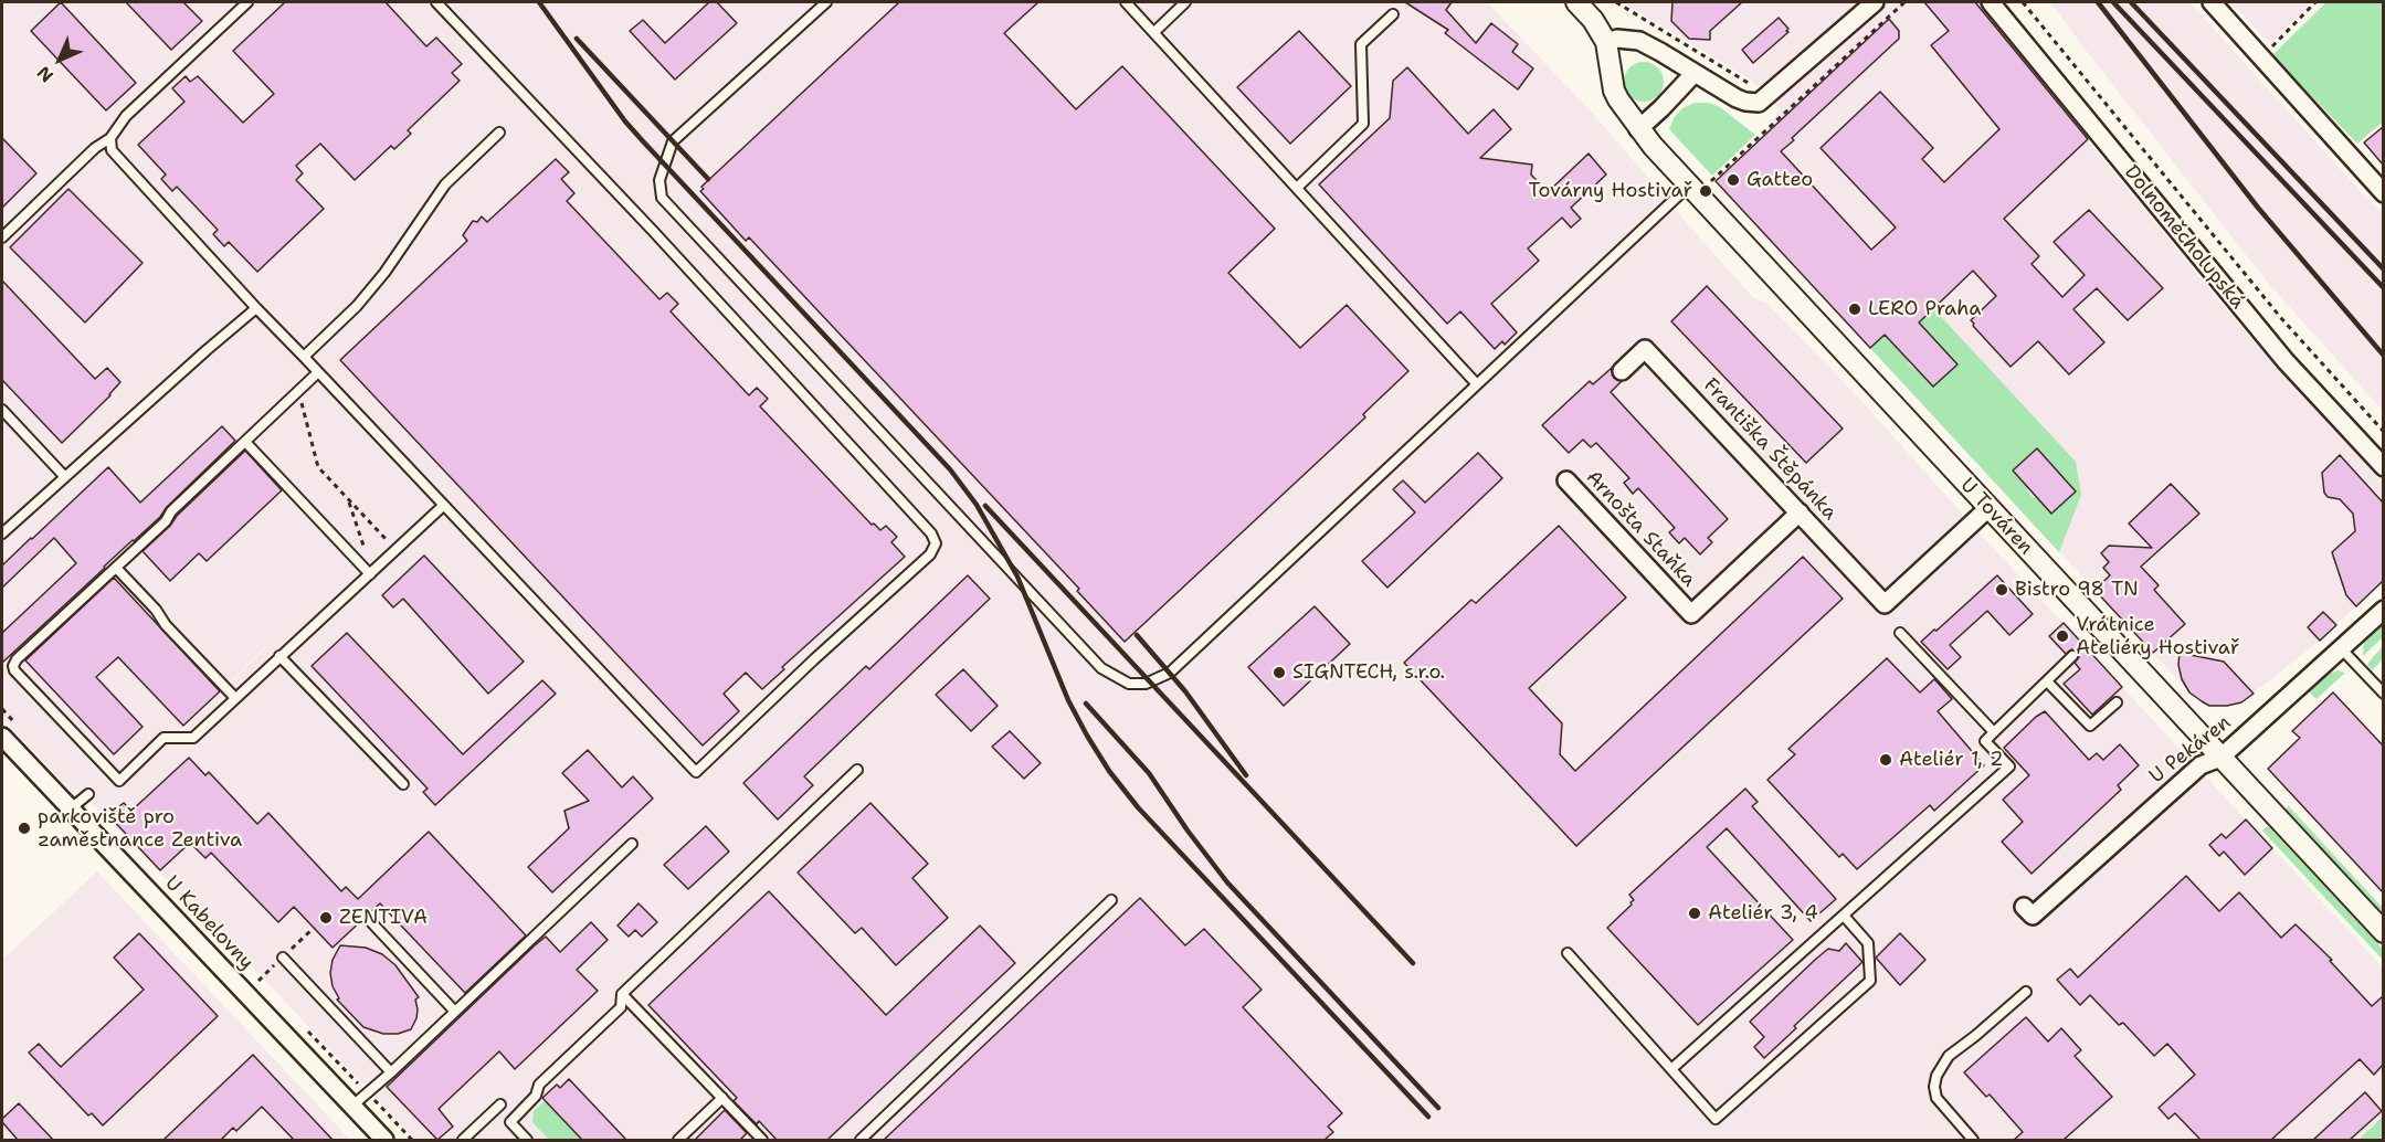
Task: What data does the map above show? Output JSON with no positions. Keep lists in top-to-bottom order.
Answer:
{
  "streets": {
    "street": [
      "Dolnoměcholupská",
      "Františka Štěpánka",
      "U Továren",
      "Arnošta Staňka",
      "U Pekáren",
      "U Kabelovny"
    ]
  },
  "crossings": [
    ["Františka Štěpánka", "U Továren"],
    ["Františka Štěpánka", "Arnošta Staňka"],
    ["U Továren", "U Pekáren"]
  ],
  "places": [
    "Gatteo",
    "Továrny Hostivař",
    "LERO Praha",
    "Bistro 98 TN",
    "Vrátnice Ateliéry Hostivař",
    "SIGNTECH, s.r.o.",
    "Ateliér 1, 2",
    "parkoviště pro zaměstnance Zentiva",
    "Ateliér 3, 4",
    "ZENTIVA"
  ],
  "north": "bottom left"
}
